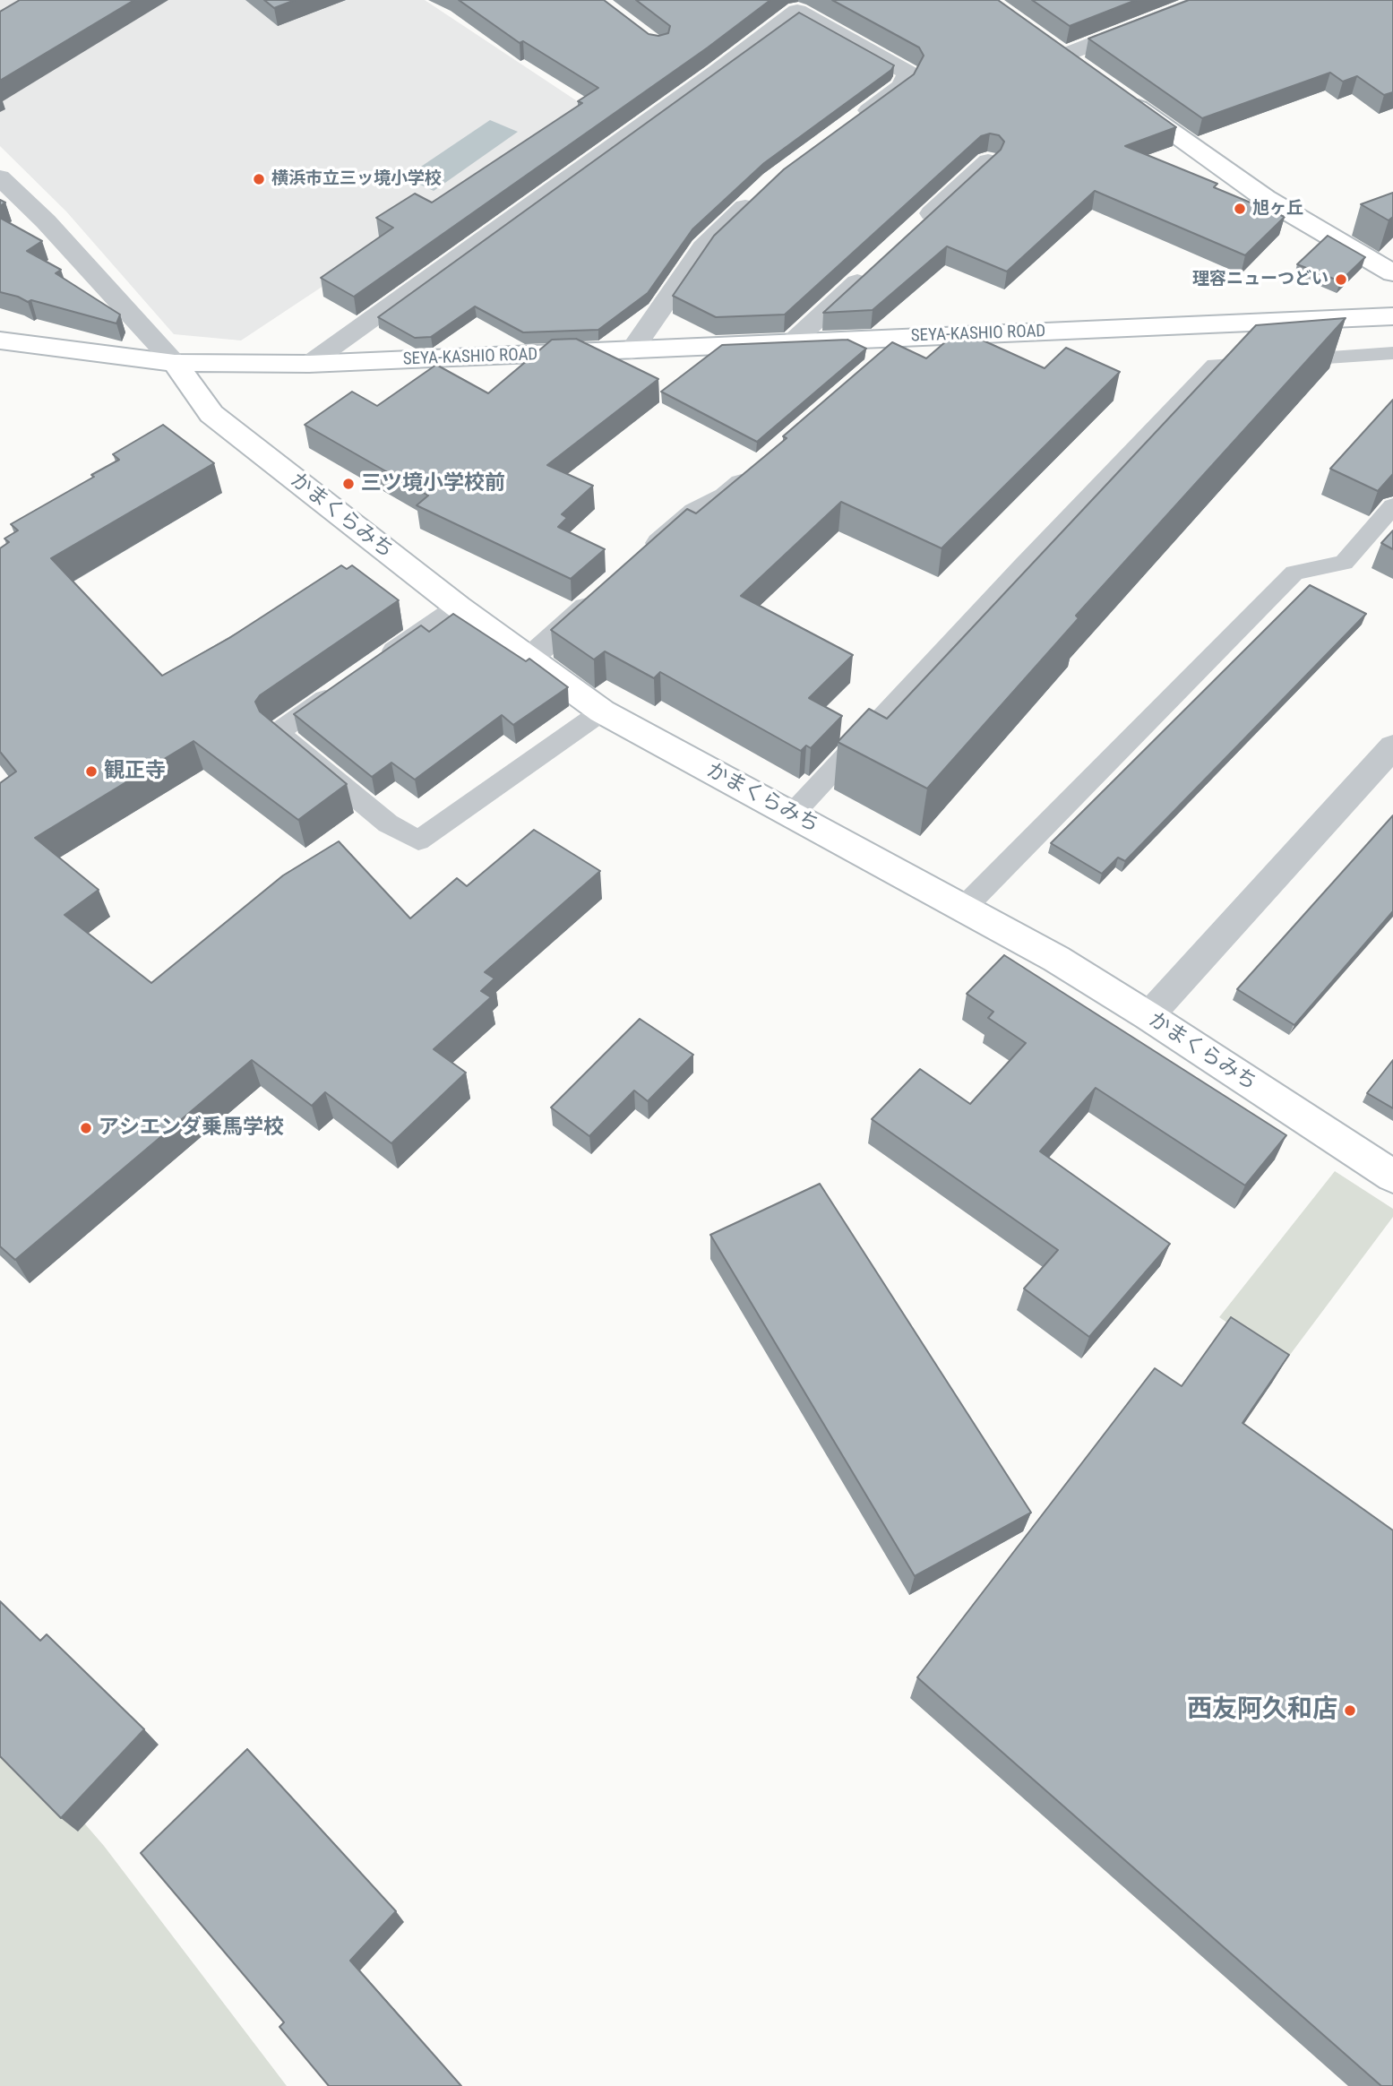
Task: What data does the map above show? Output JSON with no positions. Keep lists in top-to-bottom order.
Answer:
{
  "streets": {
    "street": ["SEYA-KASHIO ROAD", "かまくらみち"]
  },
  "crossings": [
    ["SEYA-KASHIO ROAD", "かまくらみち"]
  ],
  "places": [
    "横浜市立三ッ境小学校",
    "旭ヶ丘",
    "理容ニューつどい",
    "三ツ境小学校前",
    "観正寺",
    "アシエンダ乗馬学校",
    "西友阿久和店"
  ]
}
